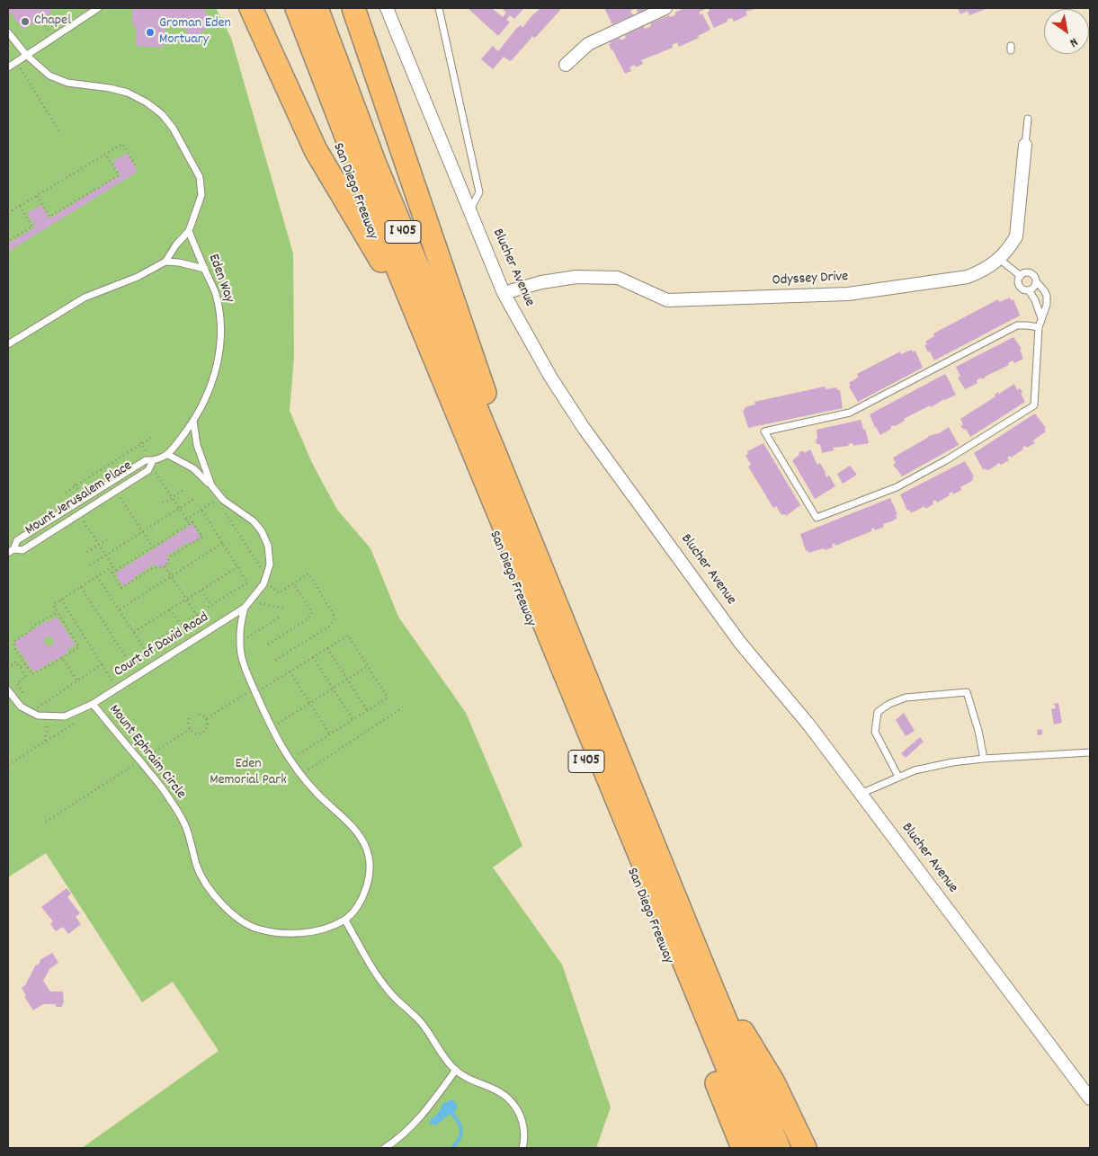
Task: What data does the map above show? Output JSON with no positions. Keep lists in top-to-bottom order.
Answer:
{
  "streets": {
    "highway": ["San Diego Freeway", "I 405"],
    "street": ["Blucher Avenue", "Odyssey Drive"],
    "lane": [
      "Eden Way",
      "Mount Jerusalem Place",
      "Court of David Road",
      "Mount Ephraim Circle"
    ]
  },
  "crossings": [
    ["Blucher Avenue", "Odyssey Drive"],
    ["Court of David Road", "Mount Ephraim Circle"]
  ],
  "parks": ["Eden Memorial Park"],
  "places": ["Chapel", "Groman Eden Mortuary"],
  "north": "bottom right"
}
